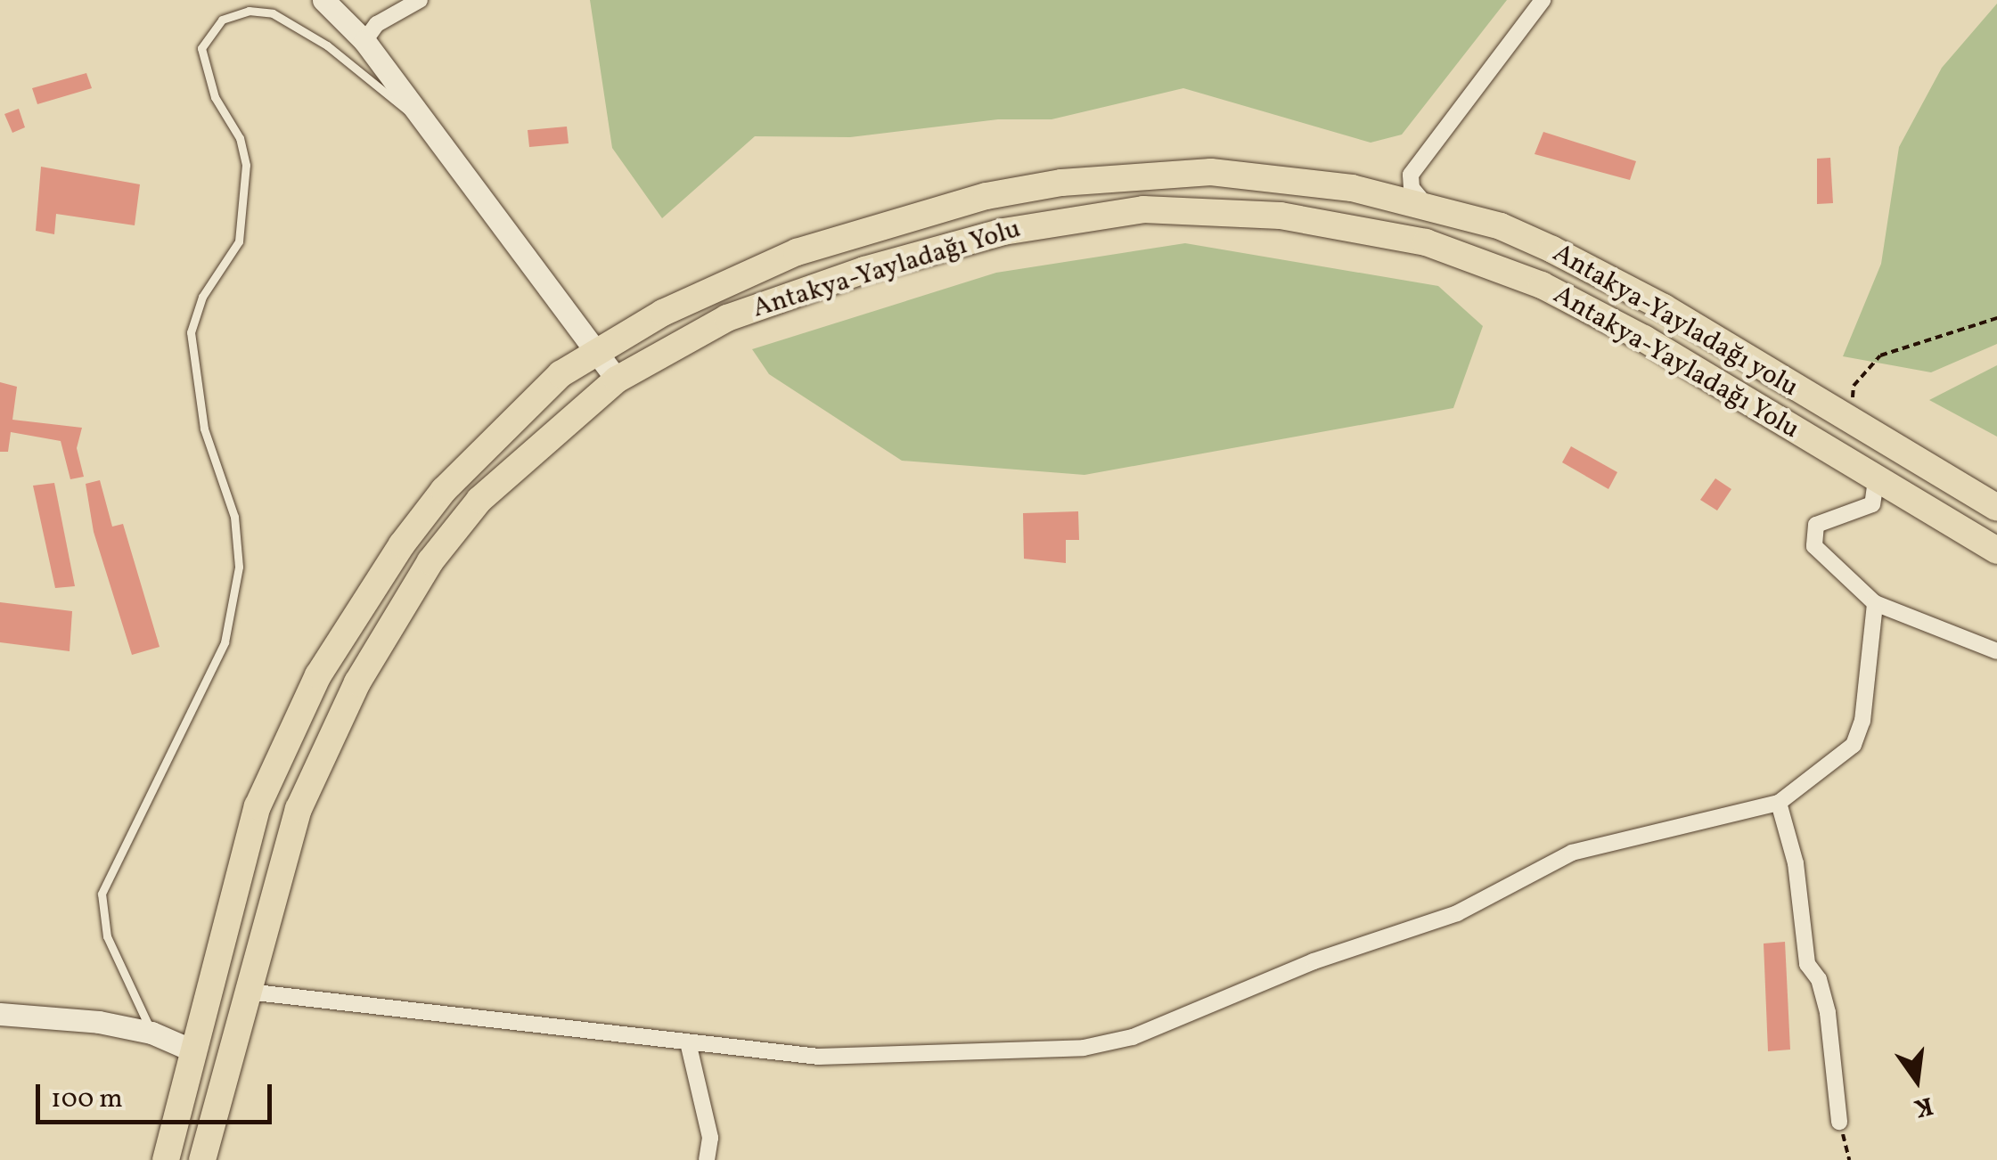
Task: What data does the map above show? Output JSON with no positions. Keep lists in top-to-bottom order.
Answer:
{
  "streets": {
    "highway": ["Antakya-Yayladağı Yolu", "Antakya-Yayladağı yolu"]
  },
  "scale_bar": "100 m",
  "north": "bottom"
}
